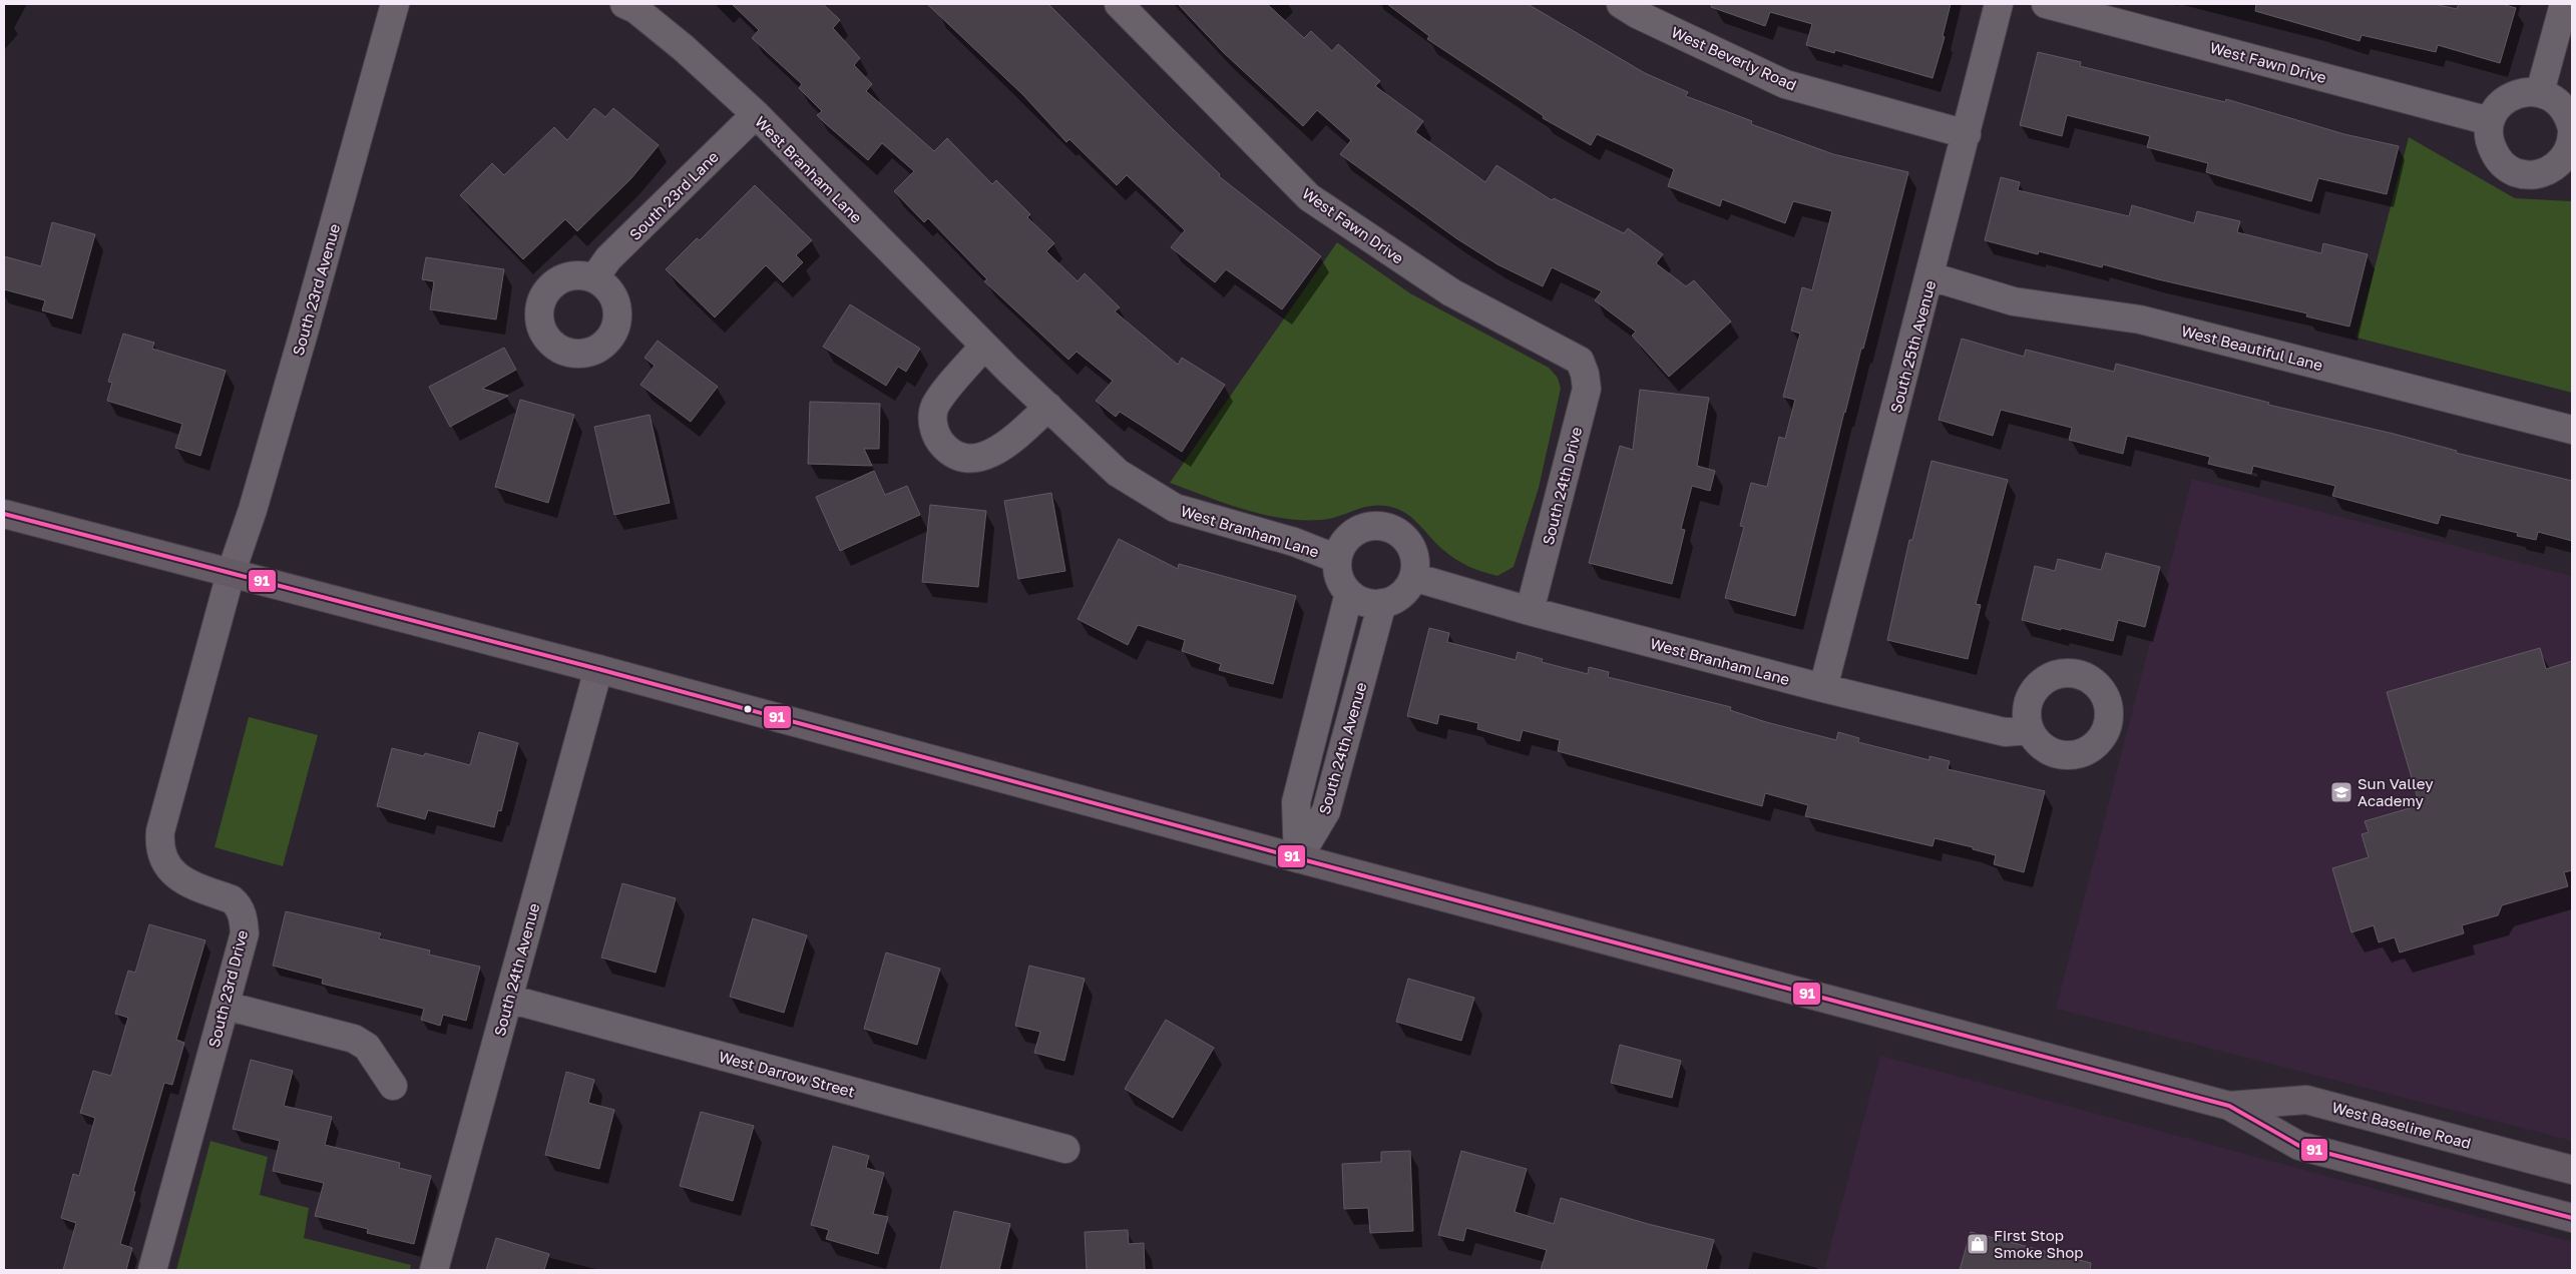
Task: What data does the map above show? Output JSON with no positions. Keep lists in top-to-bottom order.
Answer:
{
  "streets": {
    "main road": ["West Baseline Road"],
    "street": [
      "West Beverly Road",
      "West Fawn Drive",
      "West Branham Lane",
      "South 23rd Lane",
      "South 23rd Avenue",
      "South 25th Avenue",
      "West Beautiful Lane",
      "South 24th Drive",
      "South 24th Avenue",
      "South 23rd Drive",
      "West Darrow Street"
    ]
  },
  "crossings": [
    ["West Beverly Road", "South 25th Avenue"],
    ["West Fawn Drive", "South 24th Drive"],
    ["West Branham Lane", "South 23rd Lane"],
    ["West Branham Lane", "South 25th Avenue"],
    ["West Branham Lane", "South 24th Drive"],
    ["West Branham Lane", "South 24th Avenue"],
    ["South 23rd Avenue", "South 23rd Drive"],
    ["South 23rd Avenue", "West Baseline Road"],
    ["South 25th Avenue", "West Beautiful Lane"],
    ["South 24th Avenue", "West Darrow Street"],
    ["South 24th Avenue", "West Baseline Road"],
    ["South 23rd Drive", "West Baseline Road"]
  ],
  "places": {
    "school or university": ["Sun Valley Academy"],
    "shop": ["First Stop Smoke Shop"]
  },
  "lines": ["transit line 91"]
}
